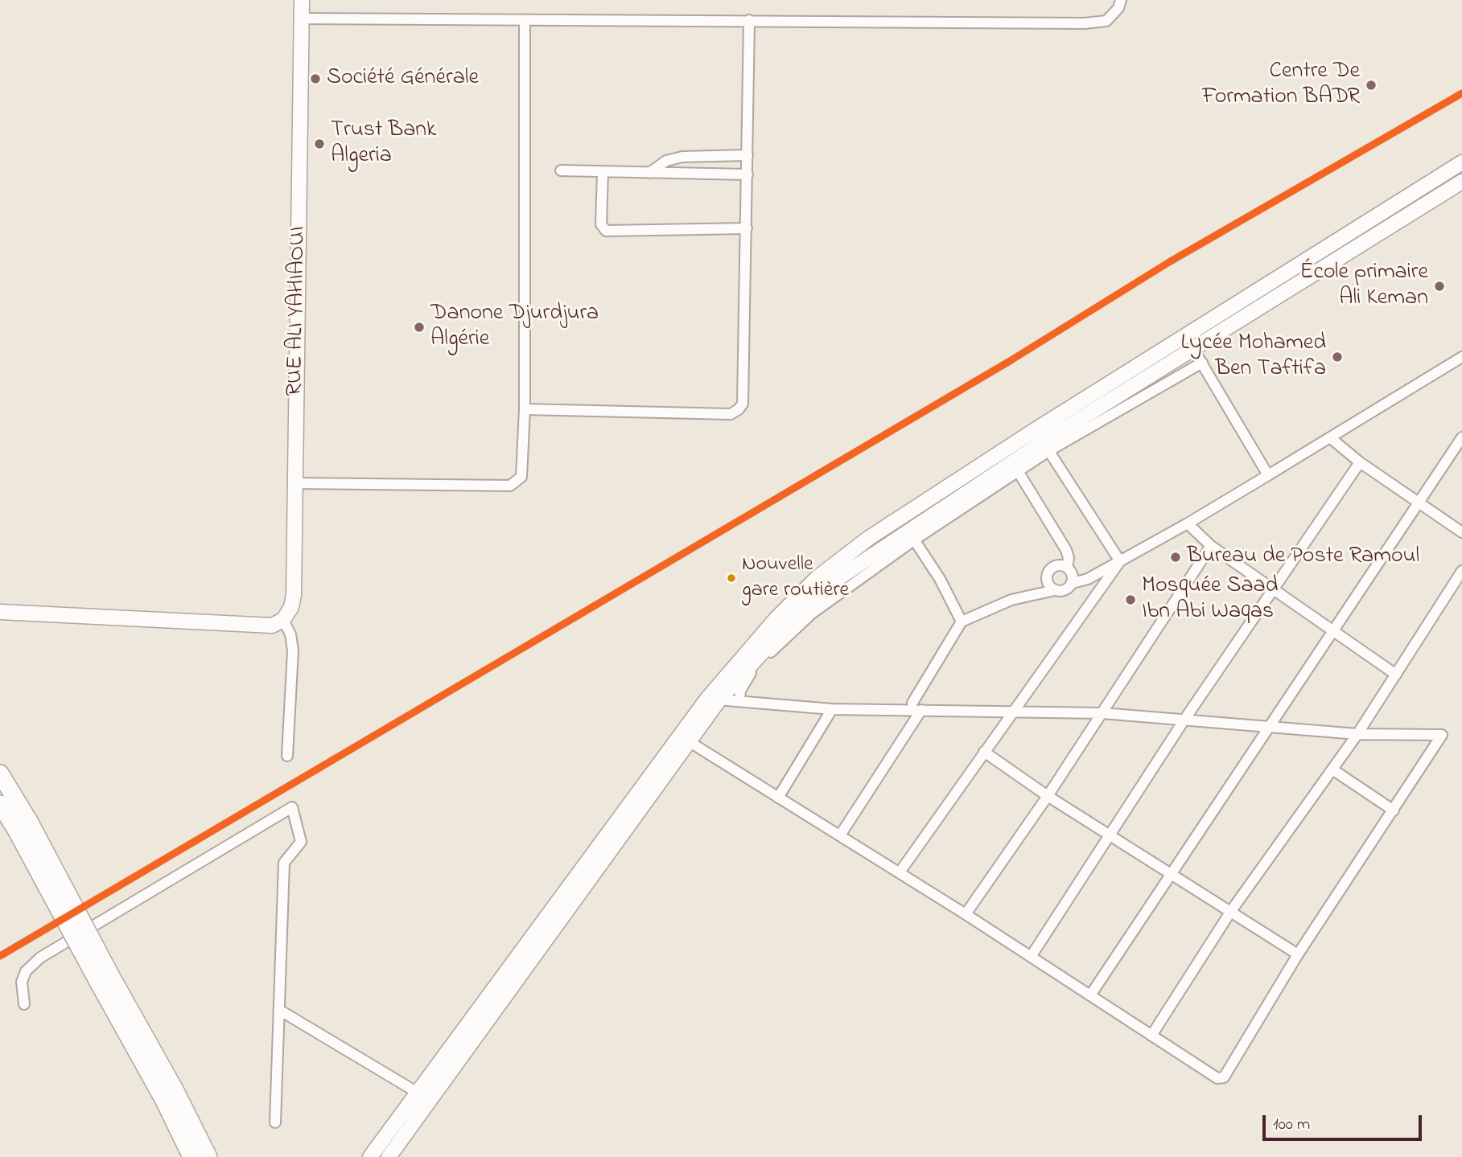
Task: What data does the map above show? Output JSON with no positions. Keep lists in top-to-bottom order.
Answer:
{
  "streets": {
    "main road": ["RUE ALI YAHIAOUI"]
  },
  "places": [
    "Société Générale",
    "Centre De Formation BADR",
    "Trust Bank Algeria",
    "École primaire Ali Keman",
    "Danone Djurdjura Algérie",
    "Lycée Mohamed Ben Taftifa",
    "Bureau de Poste Ramoul",
    "Nouvelle gare routière",
    "Mosquée Saad Ibn Abi Waqas"
  ],
  "scale_bar": "100 m"
}
